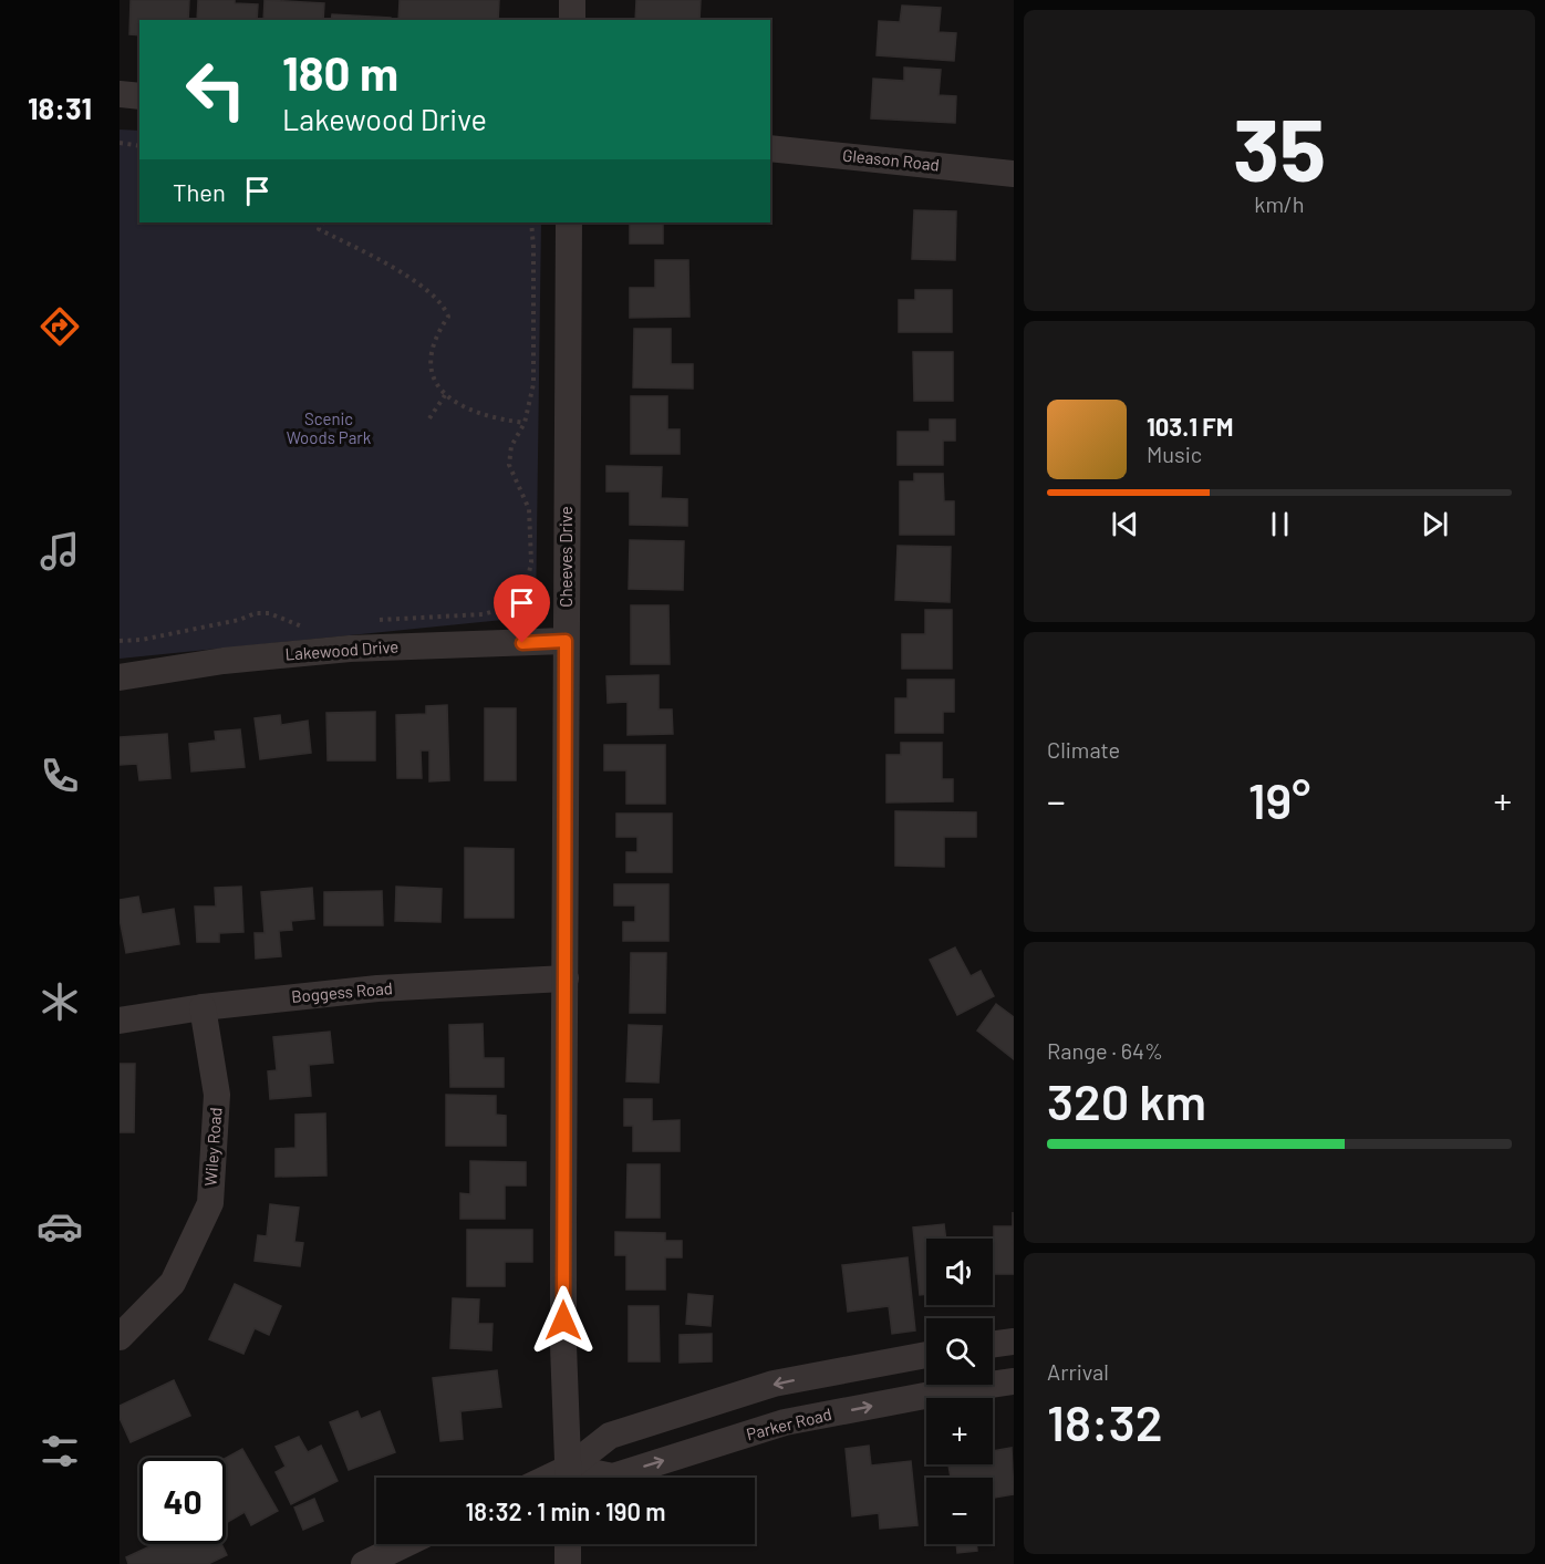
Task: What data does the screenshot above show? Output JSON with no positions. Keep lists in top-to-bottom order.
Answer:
{
  "streets": {
    "street": [
      "Gleason Road",
      "Cheeves Drive",
      "Lakewood Drive",
      "Boggess Road",
      "Wiley Road",
      "Parker Road"
    ]
  },
  "crossings": [
    ["Cheeves Drive", "Lakewood Drive"],
    ["Cheeves Drive", "Boggess Road"],
    ["Boggess Road", "Wiley Road"]
  ],
  "parks": ["Scenic Woods Park"],
  "page": {
    "tabs": "18:31",
    "tile": [
      ["35", "km/h"],
      "Climate",
      ["Range · 64%", "320 km"],
      ["Arrival", "18:32"]
    ],
    "turn": ["180 m", "Lakewood Drive"],
    "then": "Then",
    "song": ["103.1 FM", "Music"],
    "heat": ["−", "19°", "+"],
    "map_buttons": ["+", "−"],
    "limit": "40",
    "trip": "18:32 · 1 min · 190 m"
  }
}
